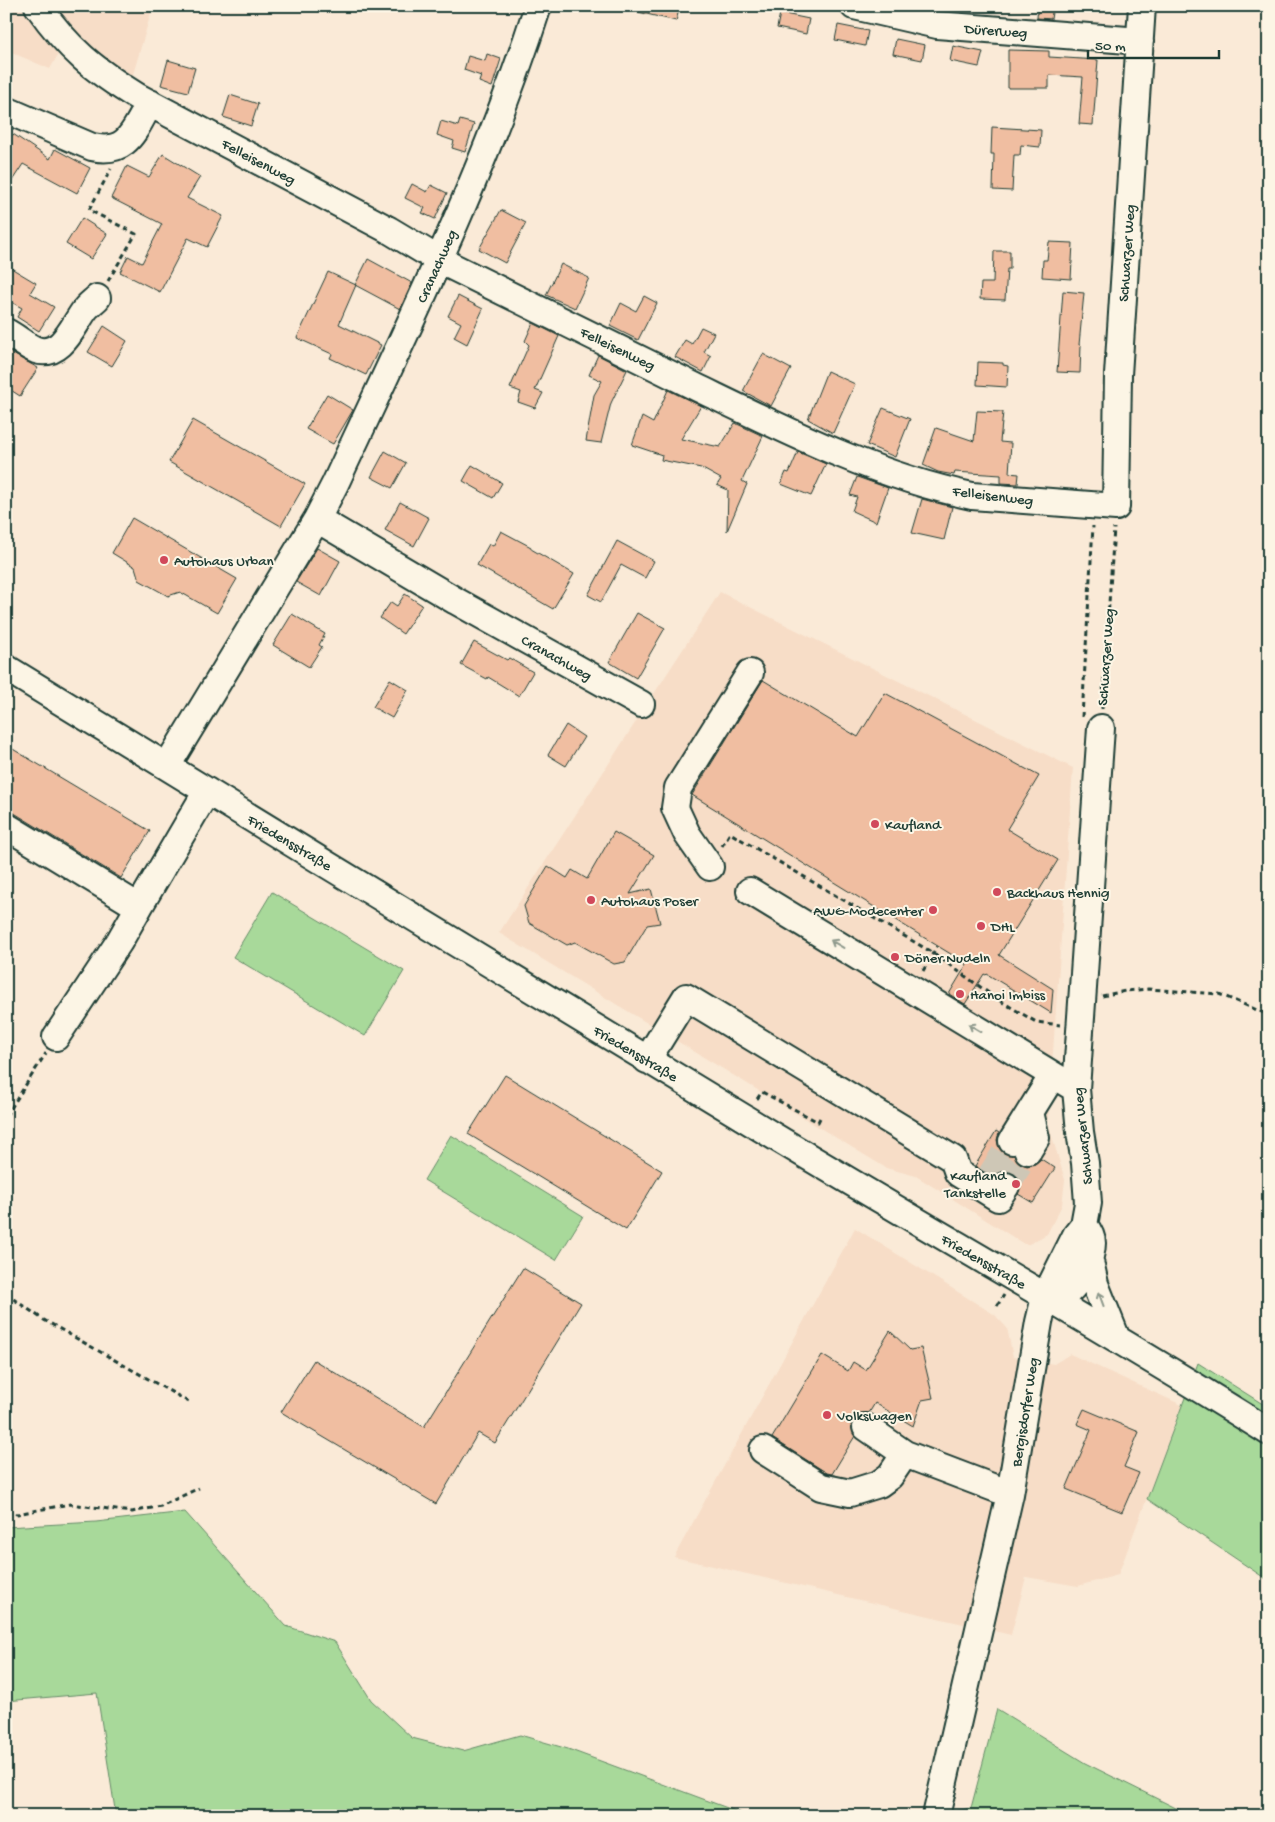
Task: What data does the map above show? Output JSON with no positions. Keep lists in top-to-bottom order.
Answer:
{
  "streets": {
    "street": [
      "Dürerweg",
      "Felleisenweg",
      "Schwarzer Weg",
      "Cranachweg",
      "Friedensstraße",
      "Bergisdorfer Weg"
    ]
  },
  "crossings": [
    ["Dürerweg", "Schwarzer Weg"],
    ["Felleisenweg", "Schwarzer Weg"],
    ["Felleisenweg", "Cranachweg"],
    ["Schwarzer Weg", "Friedensstraße"],
    ["Schwarzer Weg", "Bergisdorfer Weg"],
    ["Cranachweg", "Friedensstraße"],
    ["Friedensstraße", "Bergisdorfer Weg"]
  ],
  "places": [
    "Autohaus Urban",
    "Kaufland",
    "Backhaus Hennig",
    "Autohaus Poser",
    "AWG-Modecenter",
    "DHL",
    "Döner Nudeln",
    "Hanoi Imbiss",
    "Kaufland Tankstelle",
    "Volkswagen"
  ],
  "scale_bar": "50 m"
}
